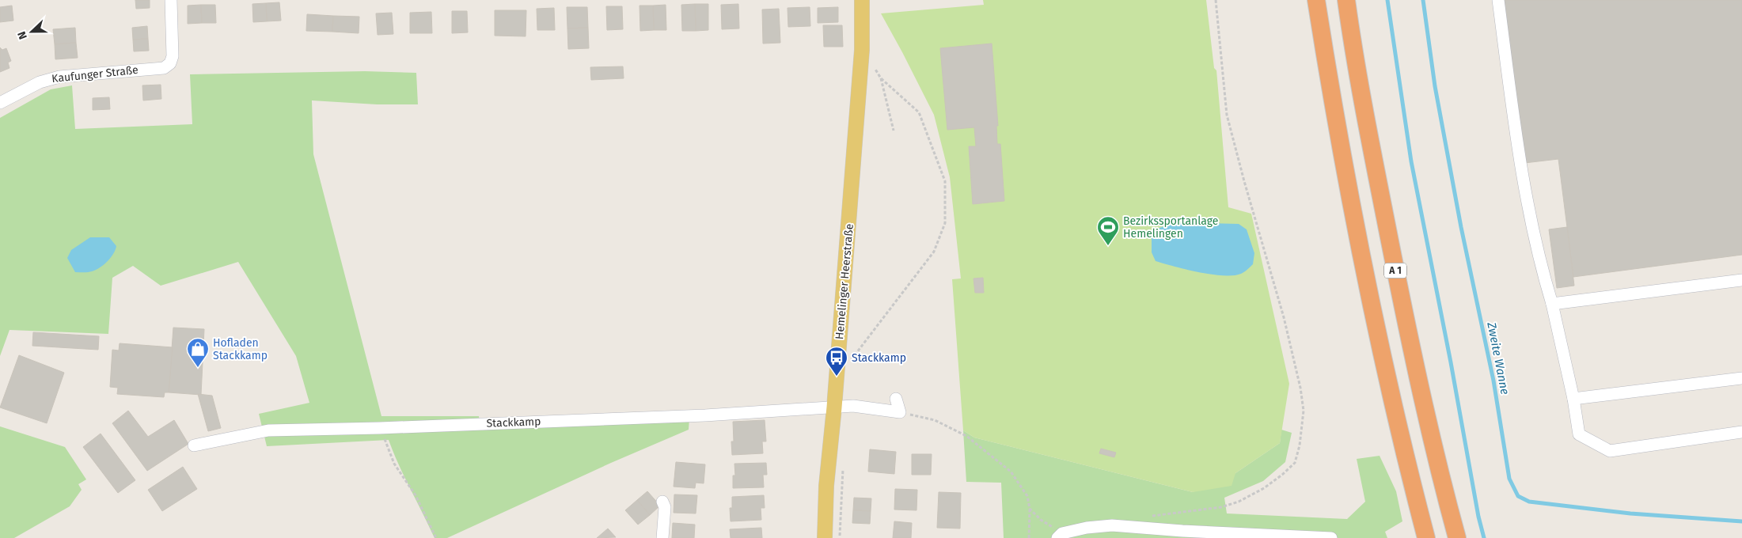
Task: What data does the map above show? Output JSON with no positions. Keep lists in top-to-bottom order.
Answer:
{
  "streets": {
    "highway": ["A 1"],
    "main road": ["Hemelinger Heerstraße"],
    "street": ["Kaufunger Straße", "Stackkamp"]
  },
  "crossings": [
    ["Hemelinger Heerstraße", "Stackkamp"]
  ],
  "water": ["Zweite Wanne"],
  "places": {
    "sports": ["Bezirkssportanlage Hemelingen"],
    "shop": ["Hofladen Stackkamp"],
    "bus stop": ["Stackkamp"]
  },
  "north": "left"
}
